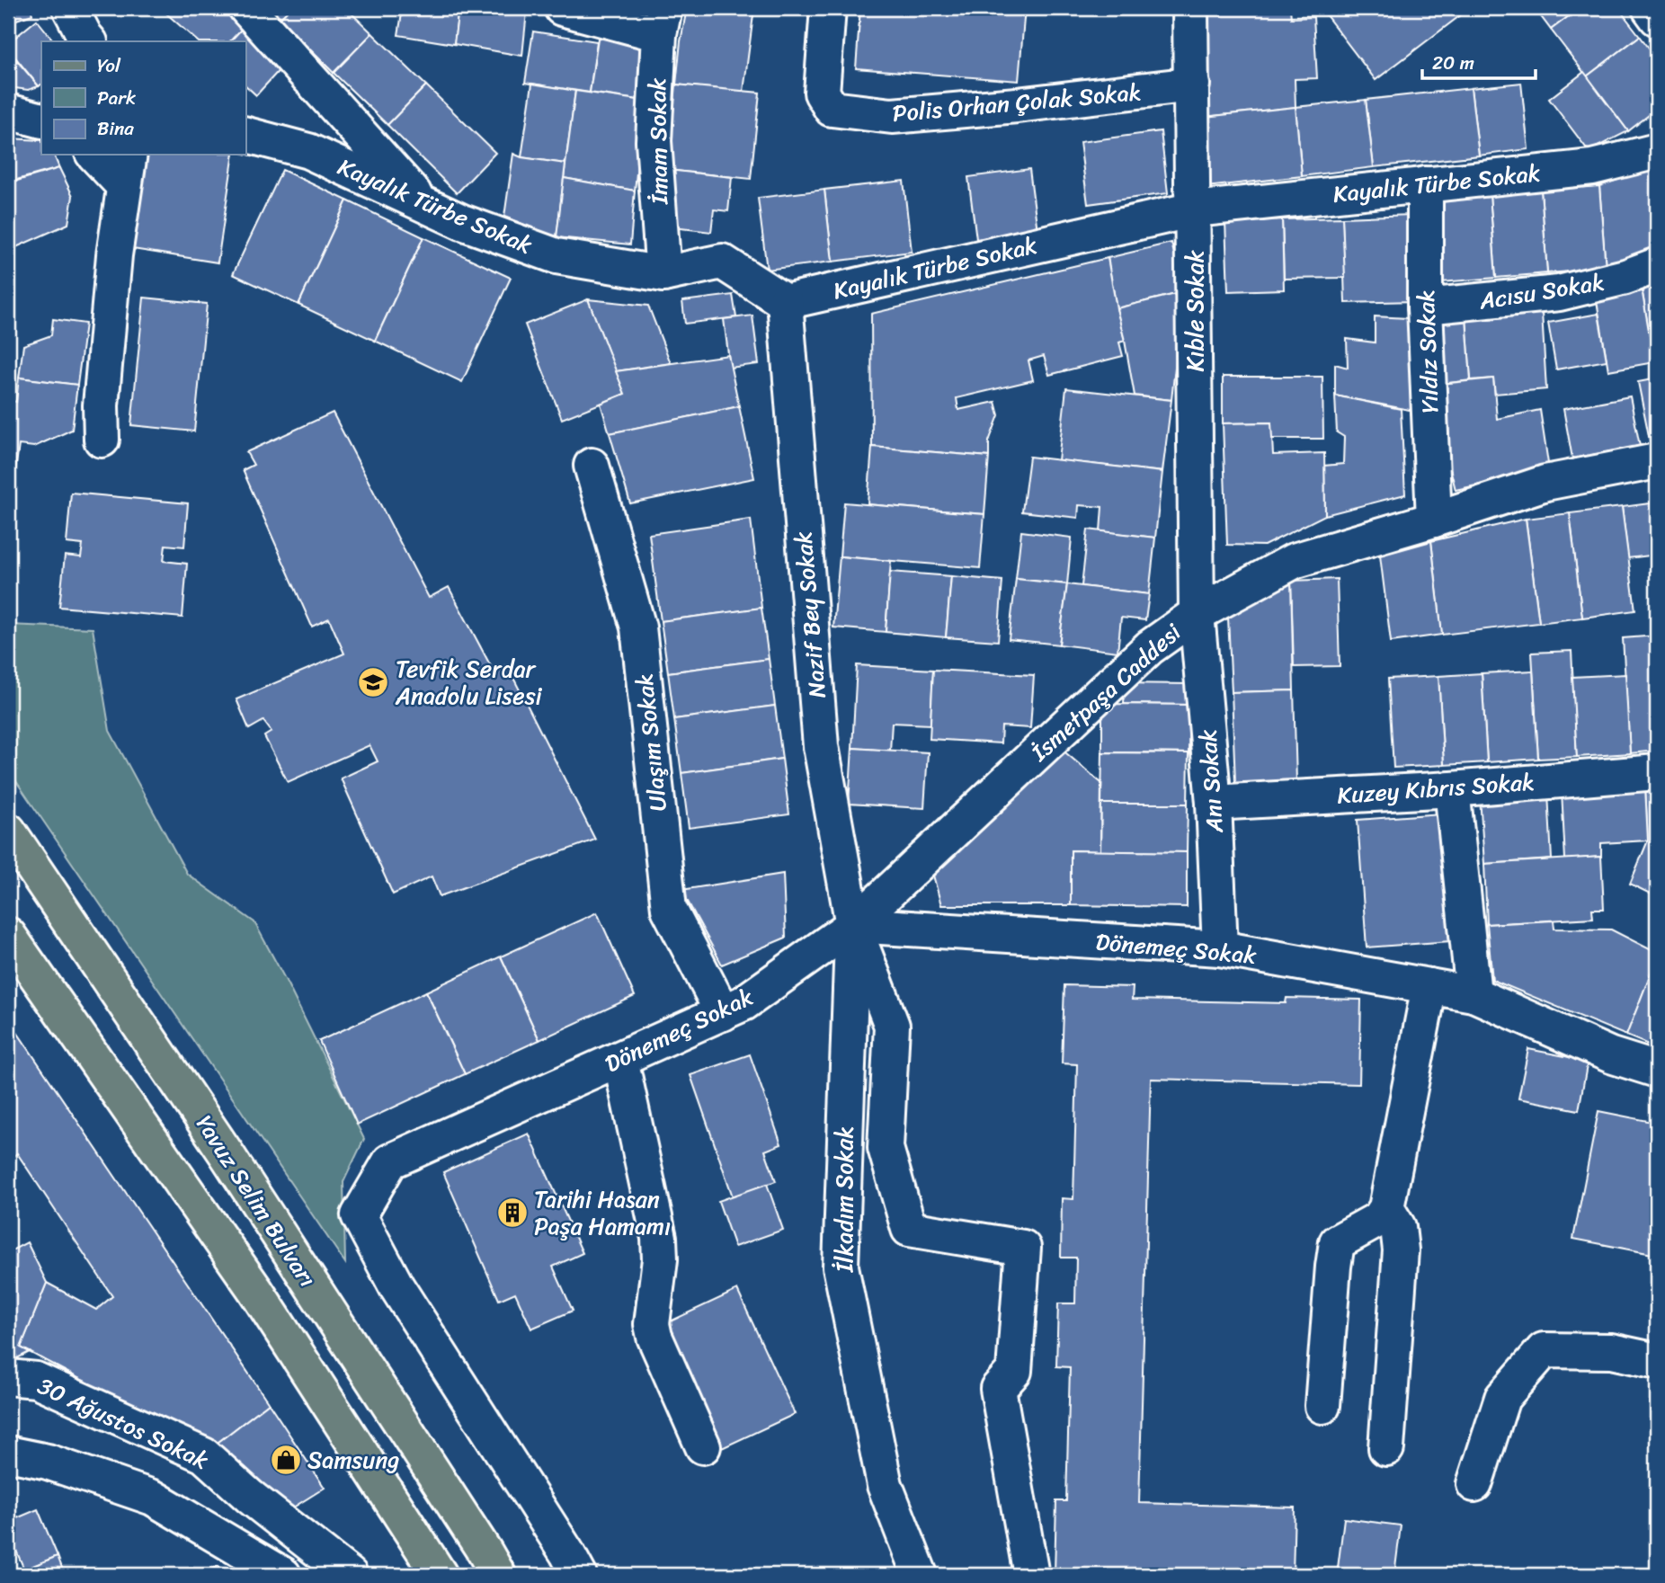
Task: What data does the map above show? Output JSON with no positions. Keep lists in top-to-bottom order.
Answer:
{
  "streets": {
    "main road": ["Yavuz Selim Bulvarı"],
    "street": [
      "Polis Orhan Çolak Sokak",
      "İmam Sokak",
      "Kayalık Türbe Sokak",
      "Acısu Sokak",
      "Kıble Sokak",
      "Yıldız Sokak",
      "Nazif Bey Sokak",
      "İsmetpaşa Caddesi",
      "Ulaşım Sokak",
      "Anı Sokak",
      "Kuzey Kıbrıs Sokak",
      "Dönemeç Sokak",
      "İlkadım Sokak",
      "30 Ağustos Sokak"
    ]
  },
  "crossings": [
    ["Polis Orhan Çolak Sokak", "Kıble Sokak"],
    ["İmam Sokak", "Kayalık Türbe Sokak"],
    ["Kayalık Türbe Sokak", "Kıble Sokak"],
    ["Kayalık Türbe Sokak", "Yıldız Sokak"],
    ["Kayalık Türbe Sokak", "Nazif Bey Sokak"],
    ["Acısu Sokak", "Yıldız Sokak"],
    ["Kıble Sokak", "İsmetpaşa Caddesi"],
    ["Kıble Sokak", "Anı Sokak"],
    ["Yıldız Sokak", "İsmetpaşa Caddesi"],
    ["Nazif Bey Sokak", "İsmetpaşa Caddesi"],
    ["Nazif Bey Sokak", "Dönemeç Sokak"],
    ["Nazif Bey Sokak", "İlkadım Sokak"],
    ["İsmetpaşa Caddesi", "Anı Sokak"],
    ["İsmetpaşa Caddesi", "Dönemeç Sokak"],
    ["İsmetpaşa Caddesi", "İlkadım Sokak"],
    ["Ulaşım Sokak", "Dönemeç Sokak"],
    ["Anı Sokak", "Kuzey Kıbrıs Sokak"],
    ["Anı Sokak", "Dönemeç Sokak"],
    ["Dönemeç Sokak", "İlkadım Sokak"]
  ],
  "places": {
    "school or university": ["Tevfik Serdar Anadolu Lisesi"],
    "building": ["Tarihi Hasan Paşa Hamamı"],
    "shop": ["Samsung"]
  },
  "legend": ["Yol", "Park", "Bina"],
  "scale_bar": "20 m"
}
